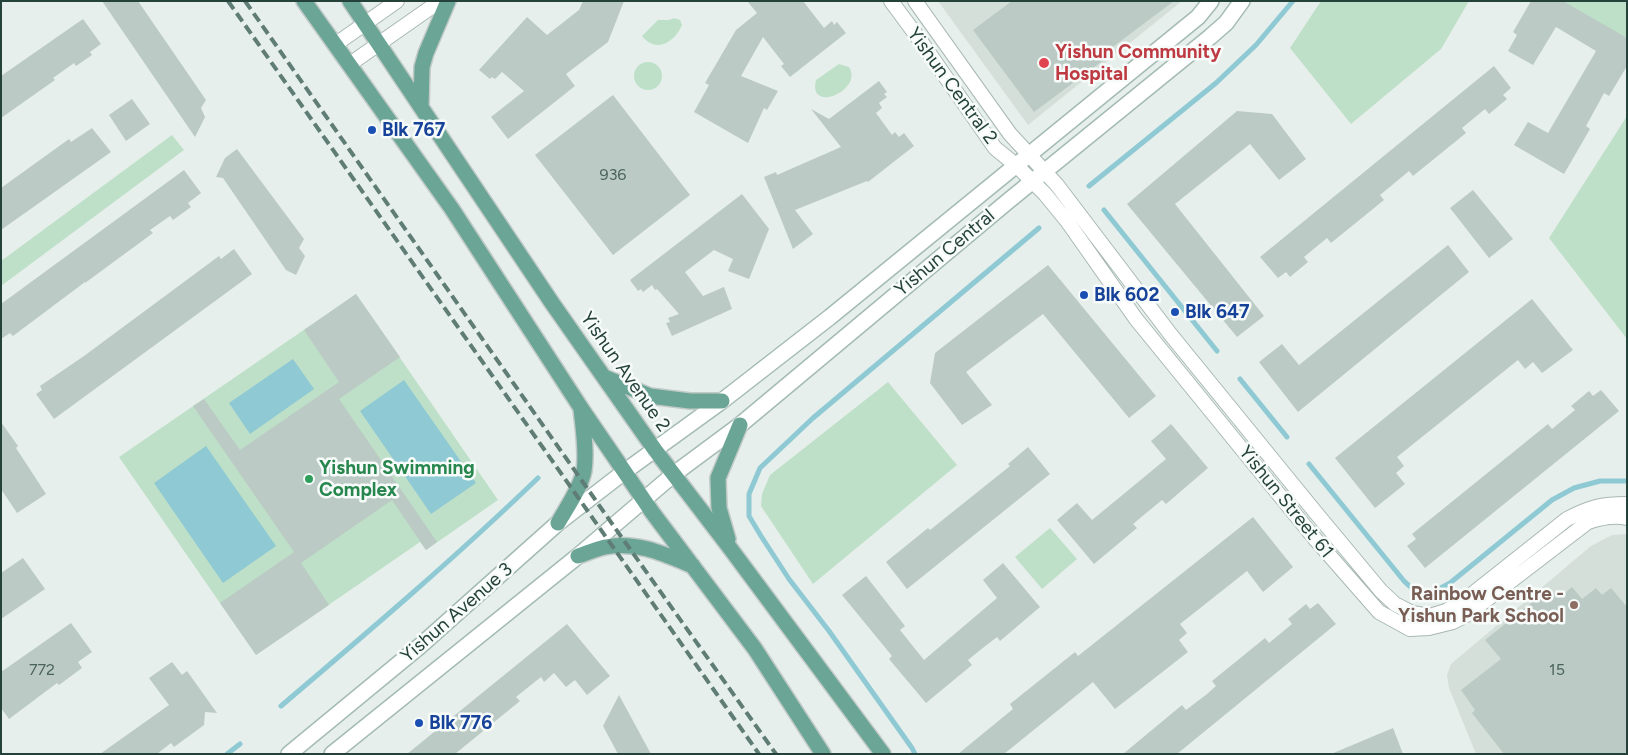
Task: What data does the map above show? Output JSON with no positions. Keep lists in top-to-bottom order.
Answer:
{
  "streets": {
    "main road": ["Yishun Central", "Yishun Avenue 2", "Yishun Avenue 3"],
    "street": ["Yishun Central 2", "Yishun Street 61"]
  },
  "crossings": [
    ["Yishun Central 2", "Yishun Central"],
    ["Yishun Central 2", "Yishun Street 61"],
    ["Yishun Central", "Yishun Avenue 2"],
    ["Yishun Central", "Yishun Street 61"],
    ["Yishun Central", "Yishun Avenue 3"]
  ],
  "places": [
    "Yishun Community Hospital",
    "Blk 767",
    "Blk 602",
    "Blk 647",
    "Yishun Swimming Complex",
    "Rainbow Centre - Yishun Park School",
    "Blk 776"
  ],
  "house_numbers": ["936", "772", "15"]
}
